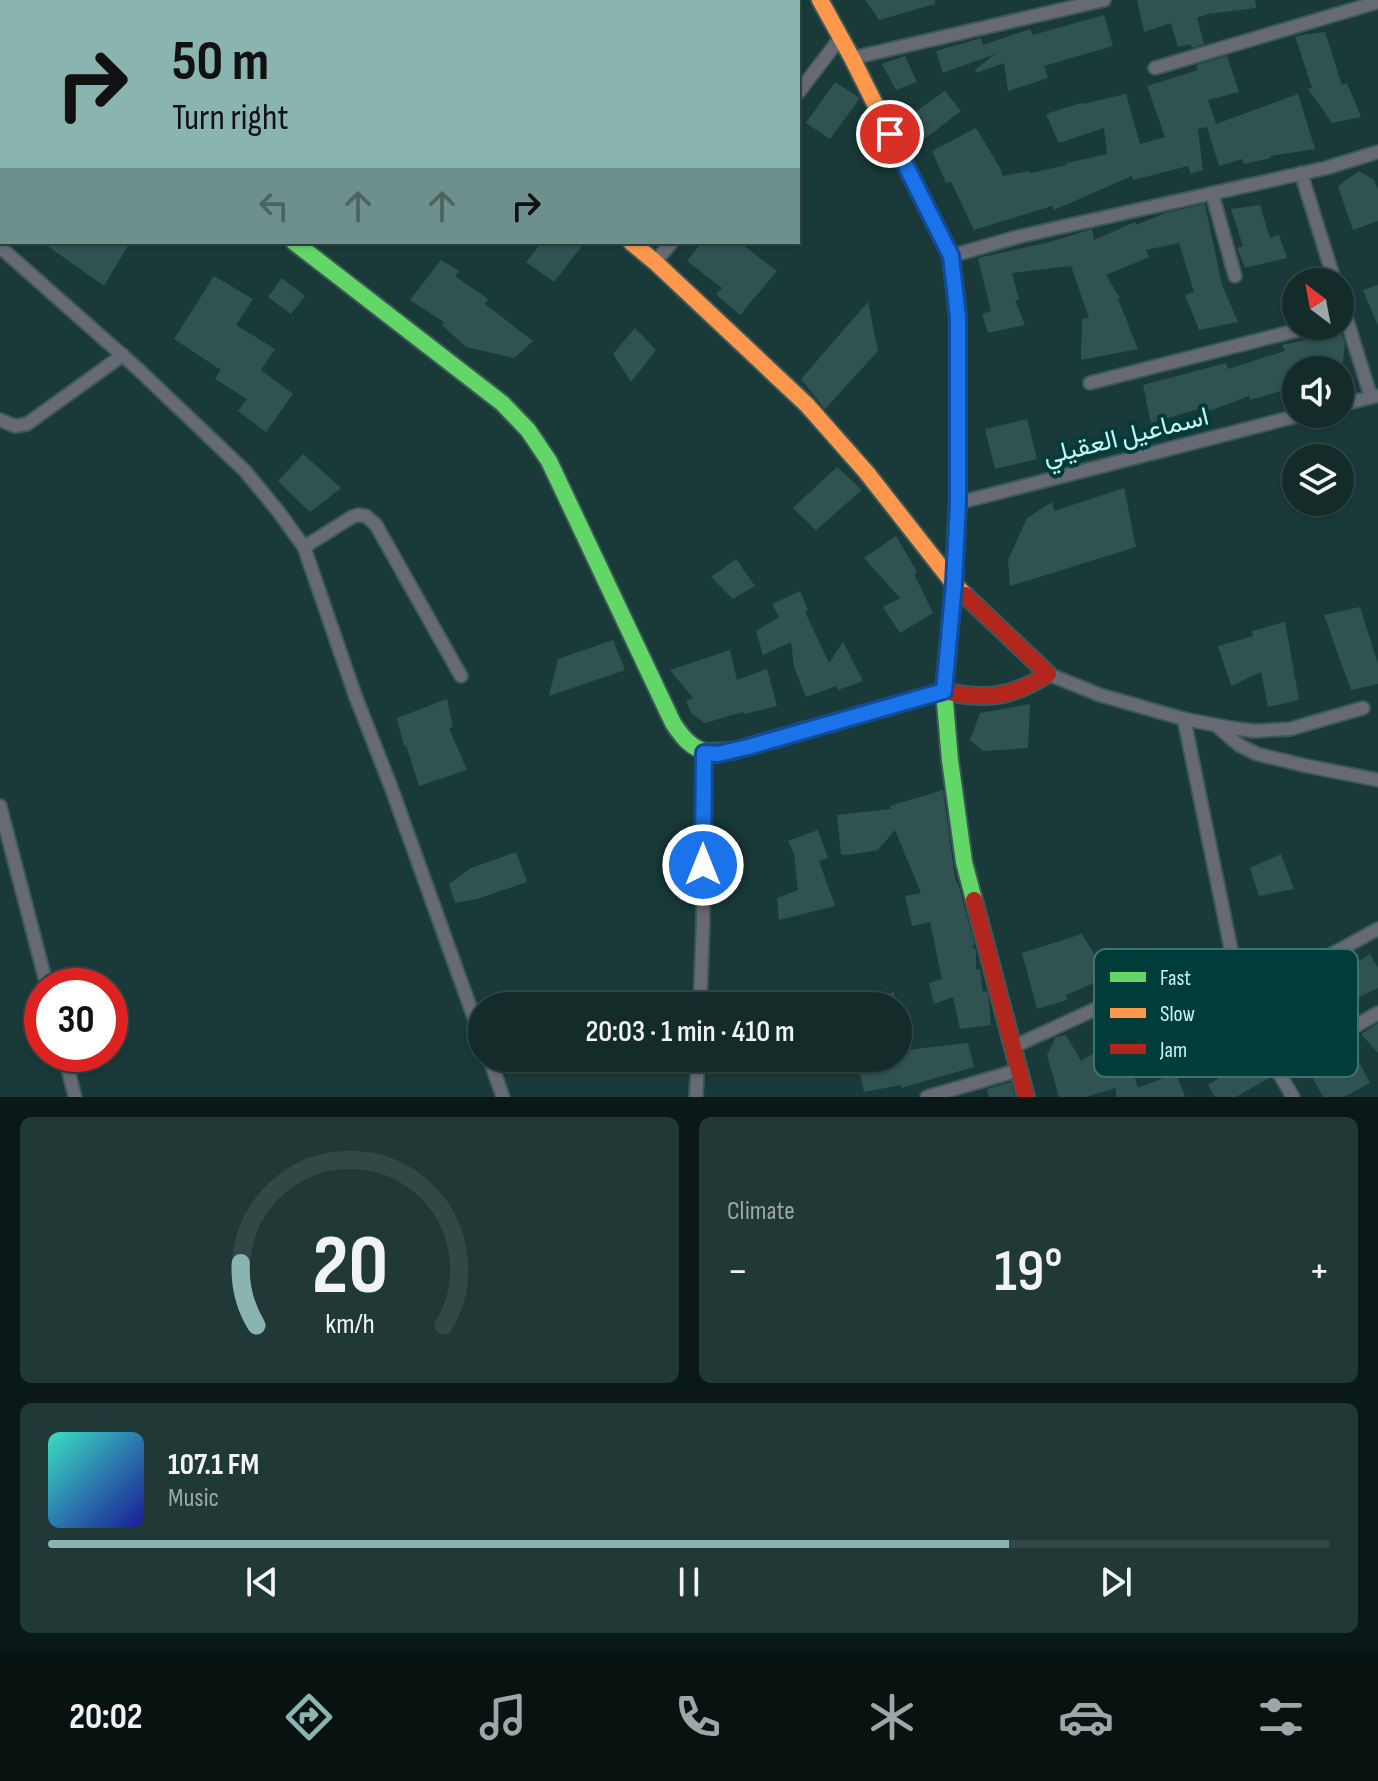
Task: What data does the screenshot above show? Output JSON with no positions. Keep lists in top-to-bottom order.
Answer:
{
  "streets": {
    "street": ["اسماعيل العقيلي"]
  },
  "legend": ["Fast", "Slow", "Jam"],
  "north": "top left",
  "page": {
    "turn": ["50 m", "Turn right"],
    "limit": "30",
    "trip": "20:03 · 1 min · 410 m",
    "tile": "Climate",
    "heat": ["−", "19°", "+"],
    "song": ["107.1 FM", "Music"],
    "tabs": "20:02",
    "gauge": ["20", "km/h"]
  }
}
